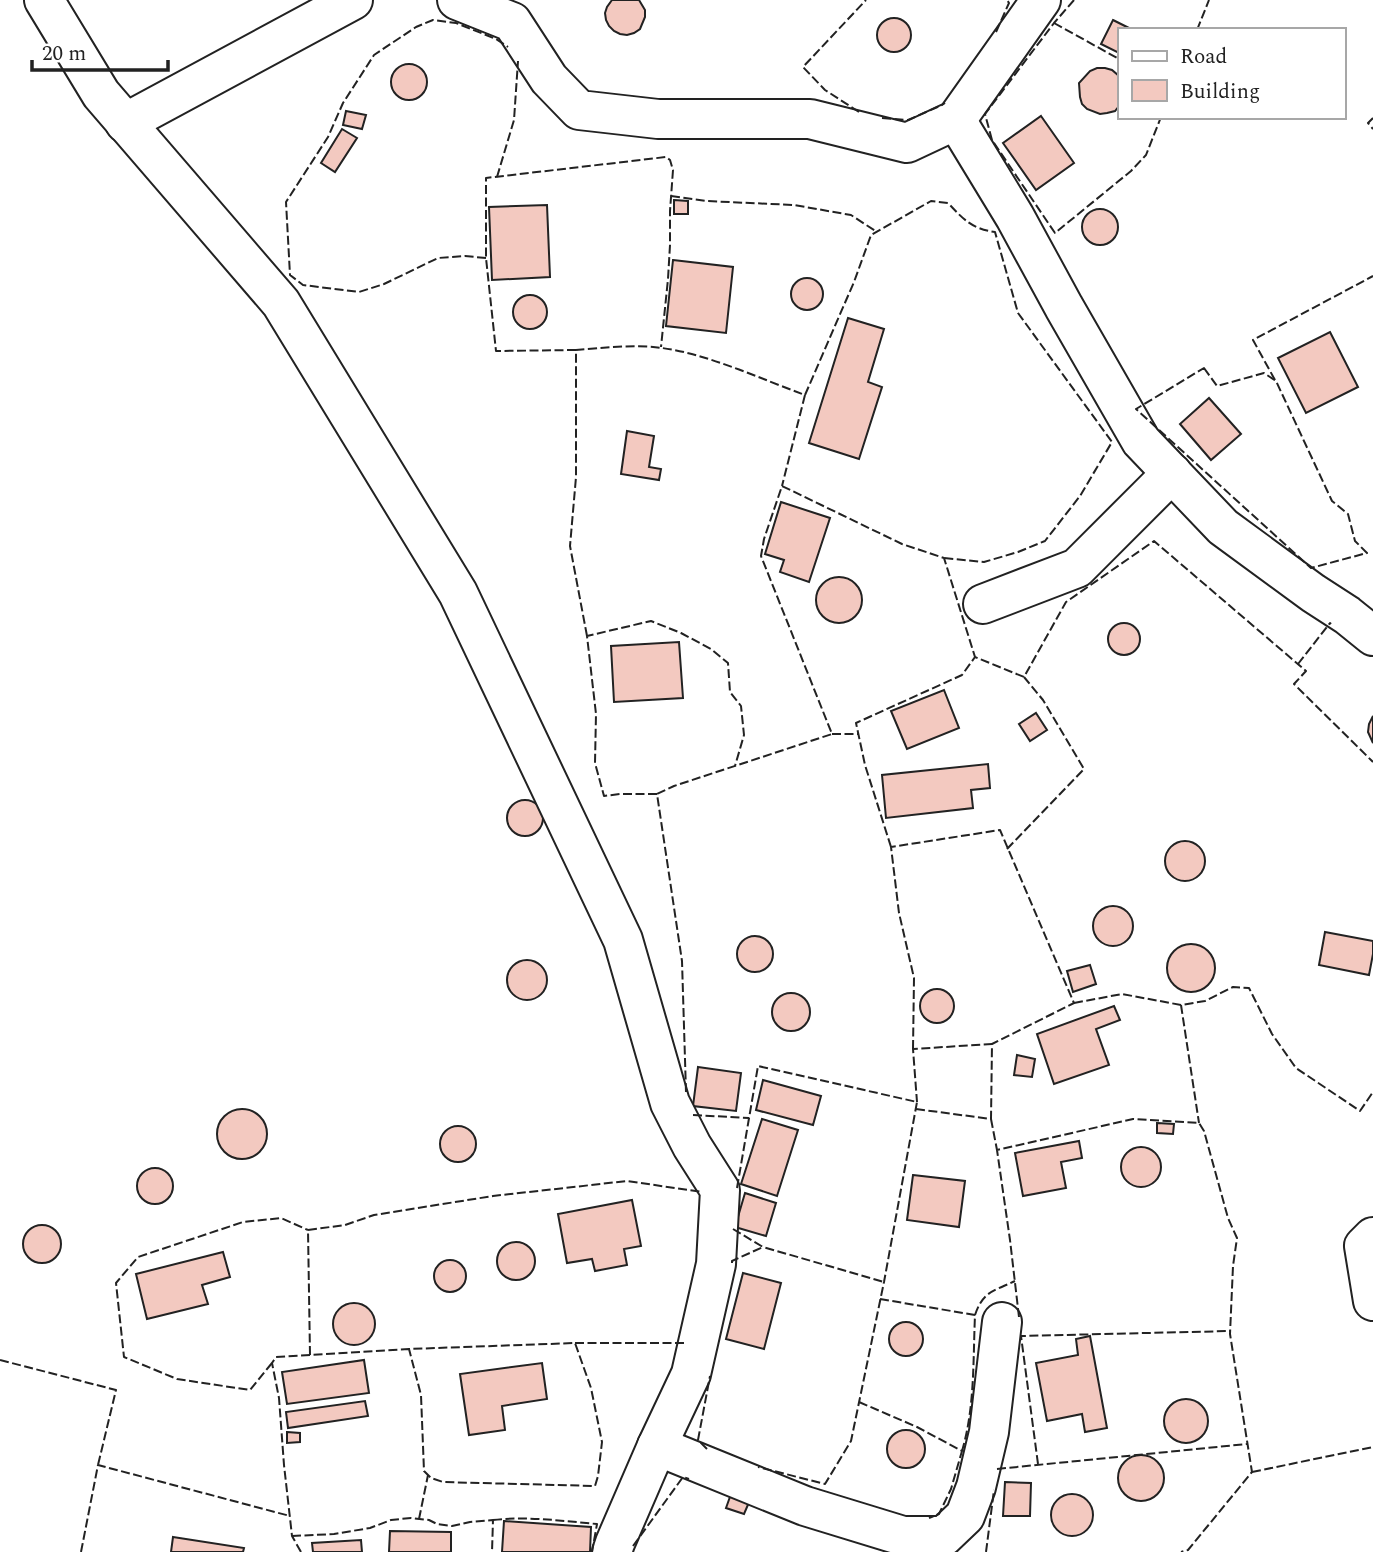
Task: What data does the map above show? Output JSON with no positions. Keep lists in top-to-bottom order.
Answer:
{
  "legend": ["Road", "Building"],
  "scale_bar": "20 m"
}
